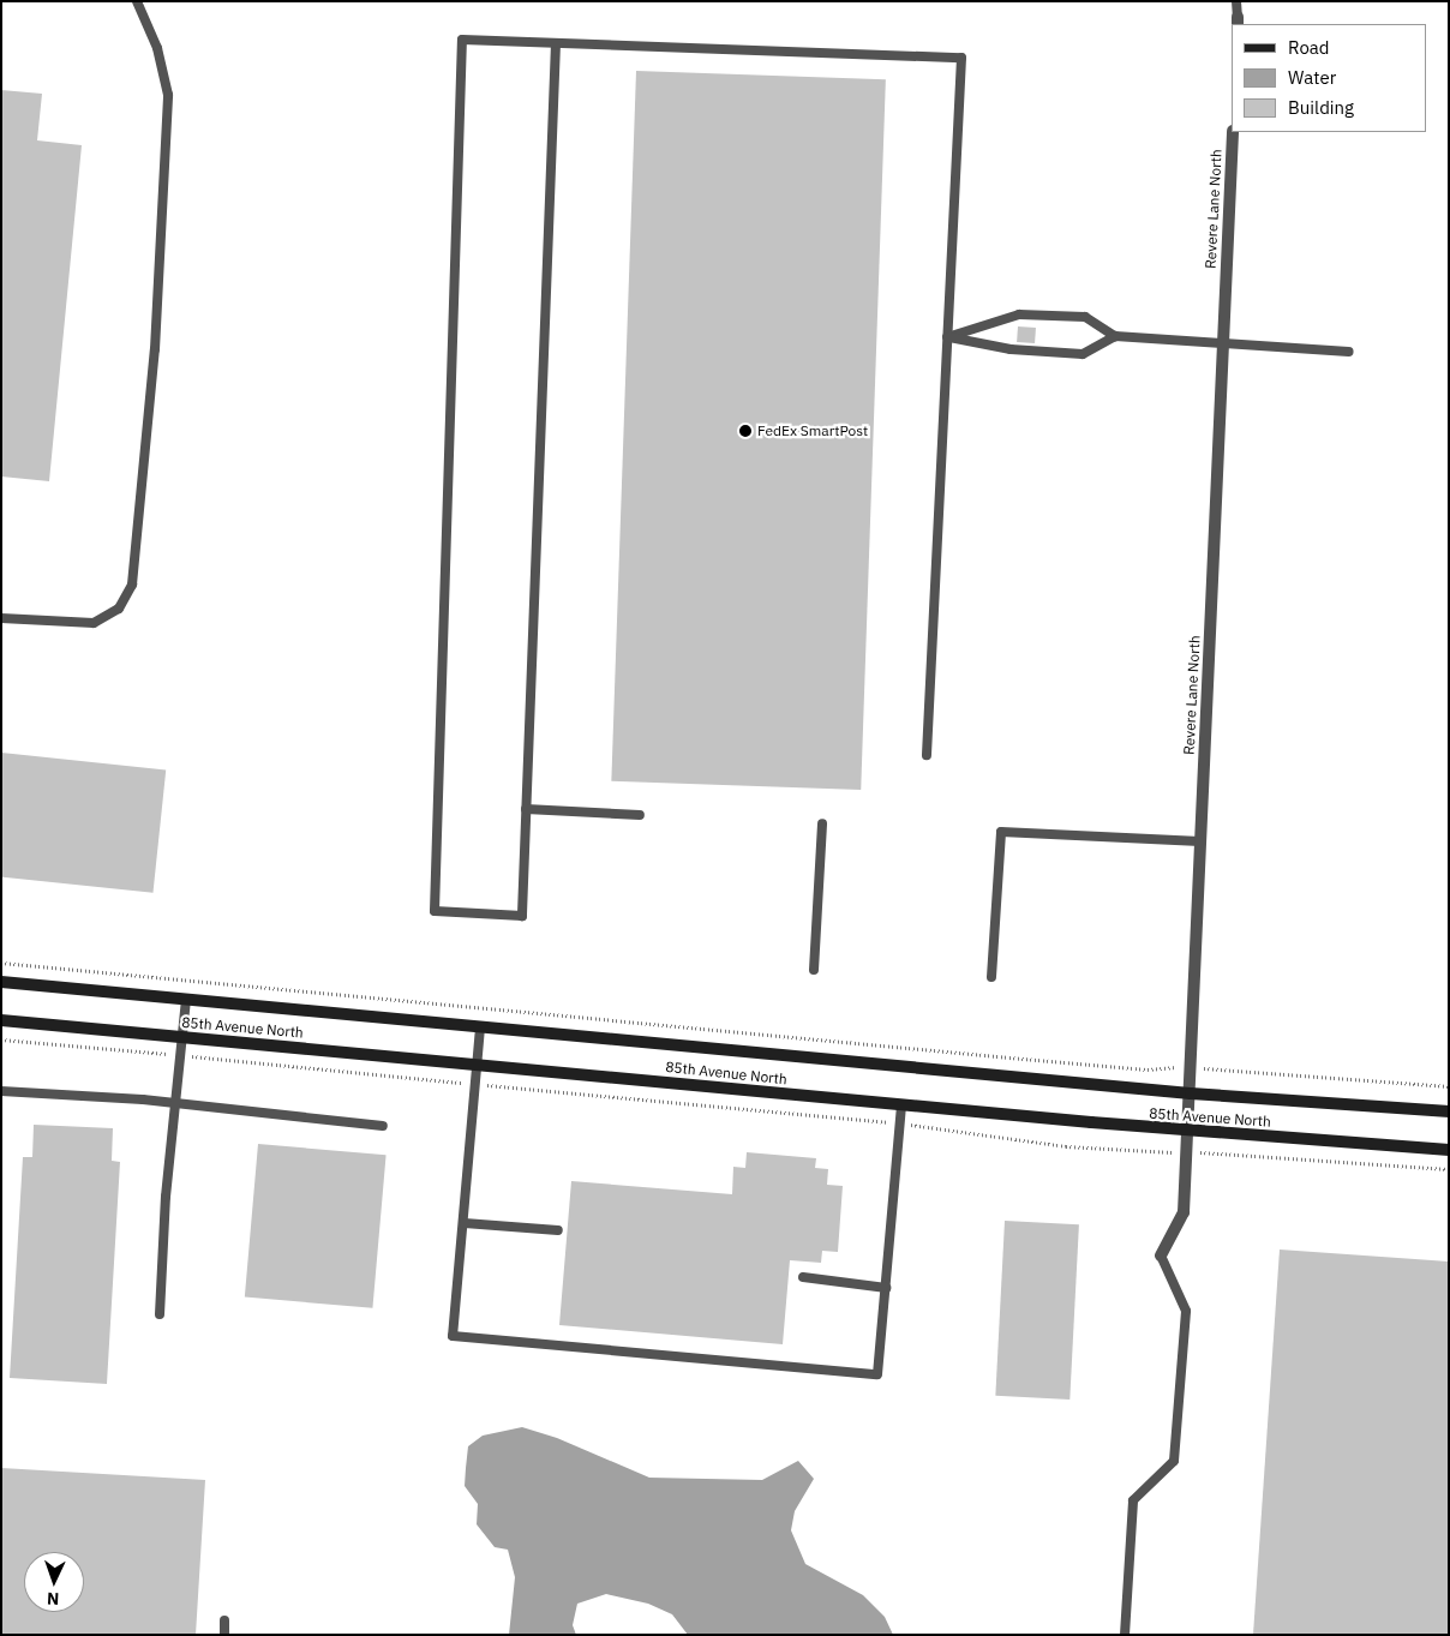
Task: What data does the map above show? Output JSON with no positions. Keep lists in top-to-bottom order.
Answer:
{
  "streets": {
    "main road": ["85th Avenue North"],
    "street": ["Revere Lane North"]
  },
  "crossings": [
    ["Revere Lane North", "85th Avenue North"]
  ],
  "places": ["FedEx SmartPost"],
  "legend": ["Road", "Water", "Building"],
  "north": "bottom"
}
